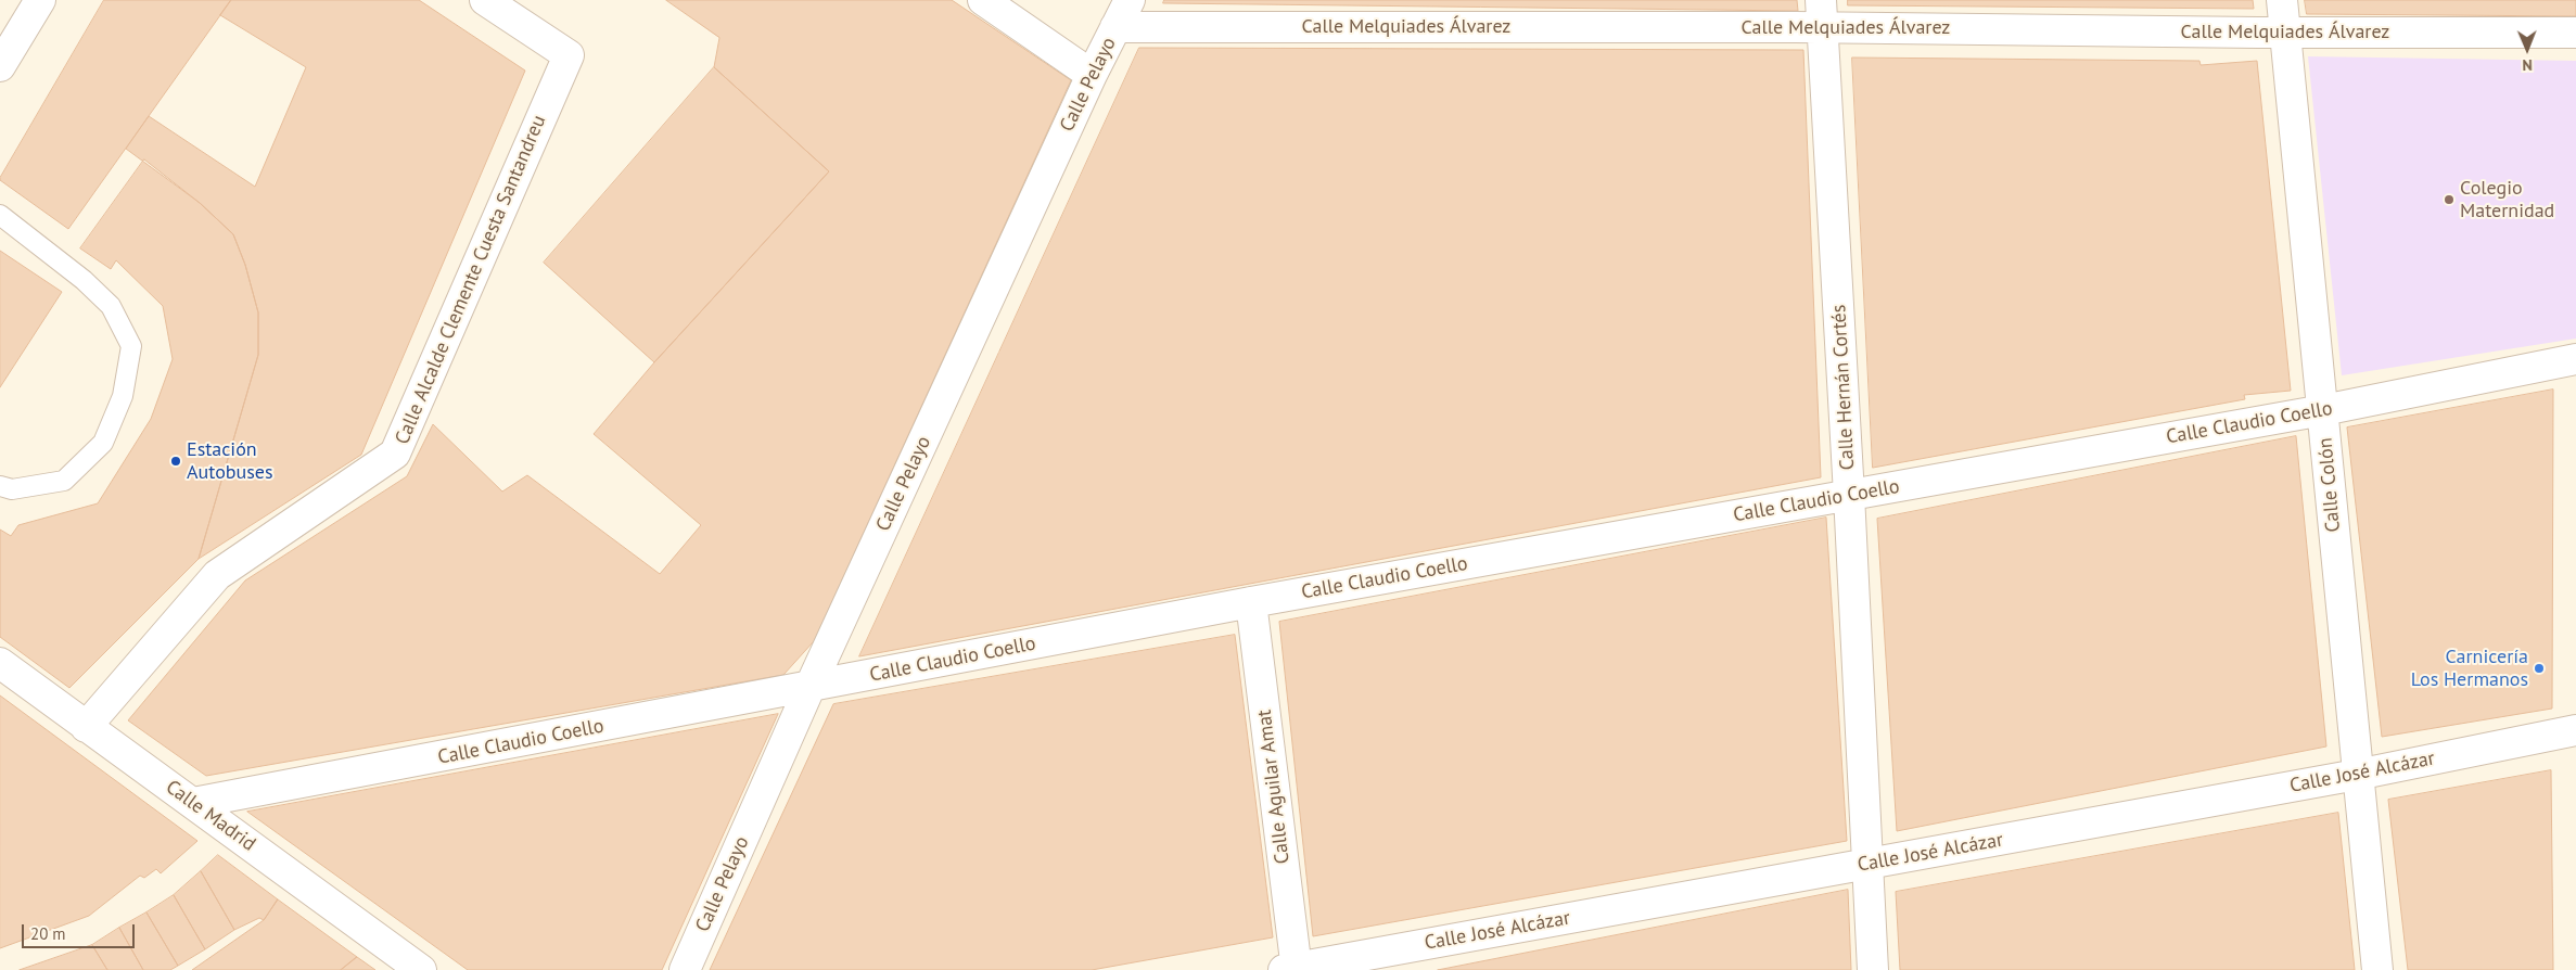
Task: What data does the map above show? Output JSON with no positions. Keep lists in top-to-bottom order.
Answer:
{
  "streets": {
    "street": [
      "Calle Melquiades Álvarez",
      "Calle Pelayo",
      "Calle Alcalde Clemente Cuesta Santandreu",
      "Calle Hernán Cortés",
      "Calle Claudio Coello",
      "Calle Colón",
      "Calle José Alcázar",
      "Calle Aguilar Amat",
      "Calle Madrid"
    ]
  },
  "crossings": [
    ["Calle Melquiades Álvarez", "Calle Pelayo"],
    ["Calle Melquiades Álvarez", "Calle Hernán Cortés"],
    ["Calle Melquiades Álvarez", "Calle Colón"],
    ["Calle Pelayo", "Calle Claudio Coello"],
    ["Calle Alcalde Clemente Cuesta Santandreu", "Calle Madrid"],
    ["Calle Hernán Cortés", "Calle Claudio Coello"],
    ["Calle Hernán Cortés", "Calle José Alcázar"],
    ["Calle Claudio Coello", "Calle Colón"],
    ["Calle Claudio Coello", "Calle Aguilar Amat"],
    ["Calle Claudio Coello", "Calle Madrid"],
    ["Calle Colón", "Calle José Alcázar"],
    ["Calle José Alcázar", "Calle Aguilar Amat"]
  ],
  "places": ["Colegio Maternidad", "Estación Autobuses", "Carnicería Los Hermanos"],
  "scale_bar": "20 m",
  "north": "bottom"
}
